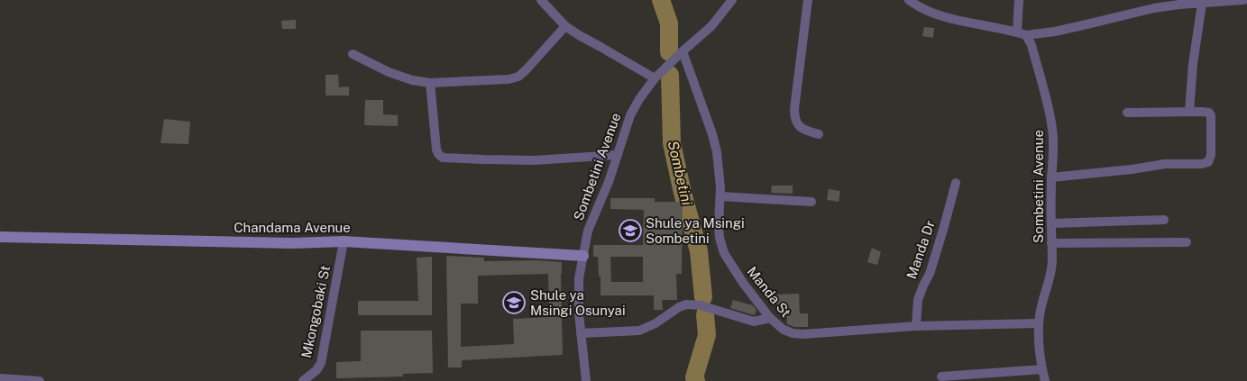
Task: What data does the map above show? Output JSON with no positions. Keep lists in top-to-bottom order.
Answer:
{
  "streets": {
    "street": [
      "Sombetini Avenue",
      "Chandama Avenue",
      "Manda Dr",
      "Manda St",
      "Mkongobaki St"
    ]
  },
  "crossings": [
    ["Sombetini Avenue", "Chandama Avenue"],
    ["Sombetini Avenue", "Manda St"],
    ["Chandama Avenue", "Mkongobaki St"],
    ["Manda Dr", "Manda St"]
  ],
  "water": ["Sombetini"],
  "places": {
    "school or university": ["Shule ya Msingi Sombetini", "Shule ya Msingi Osunyai"]
  }
}
